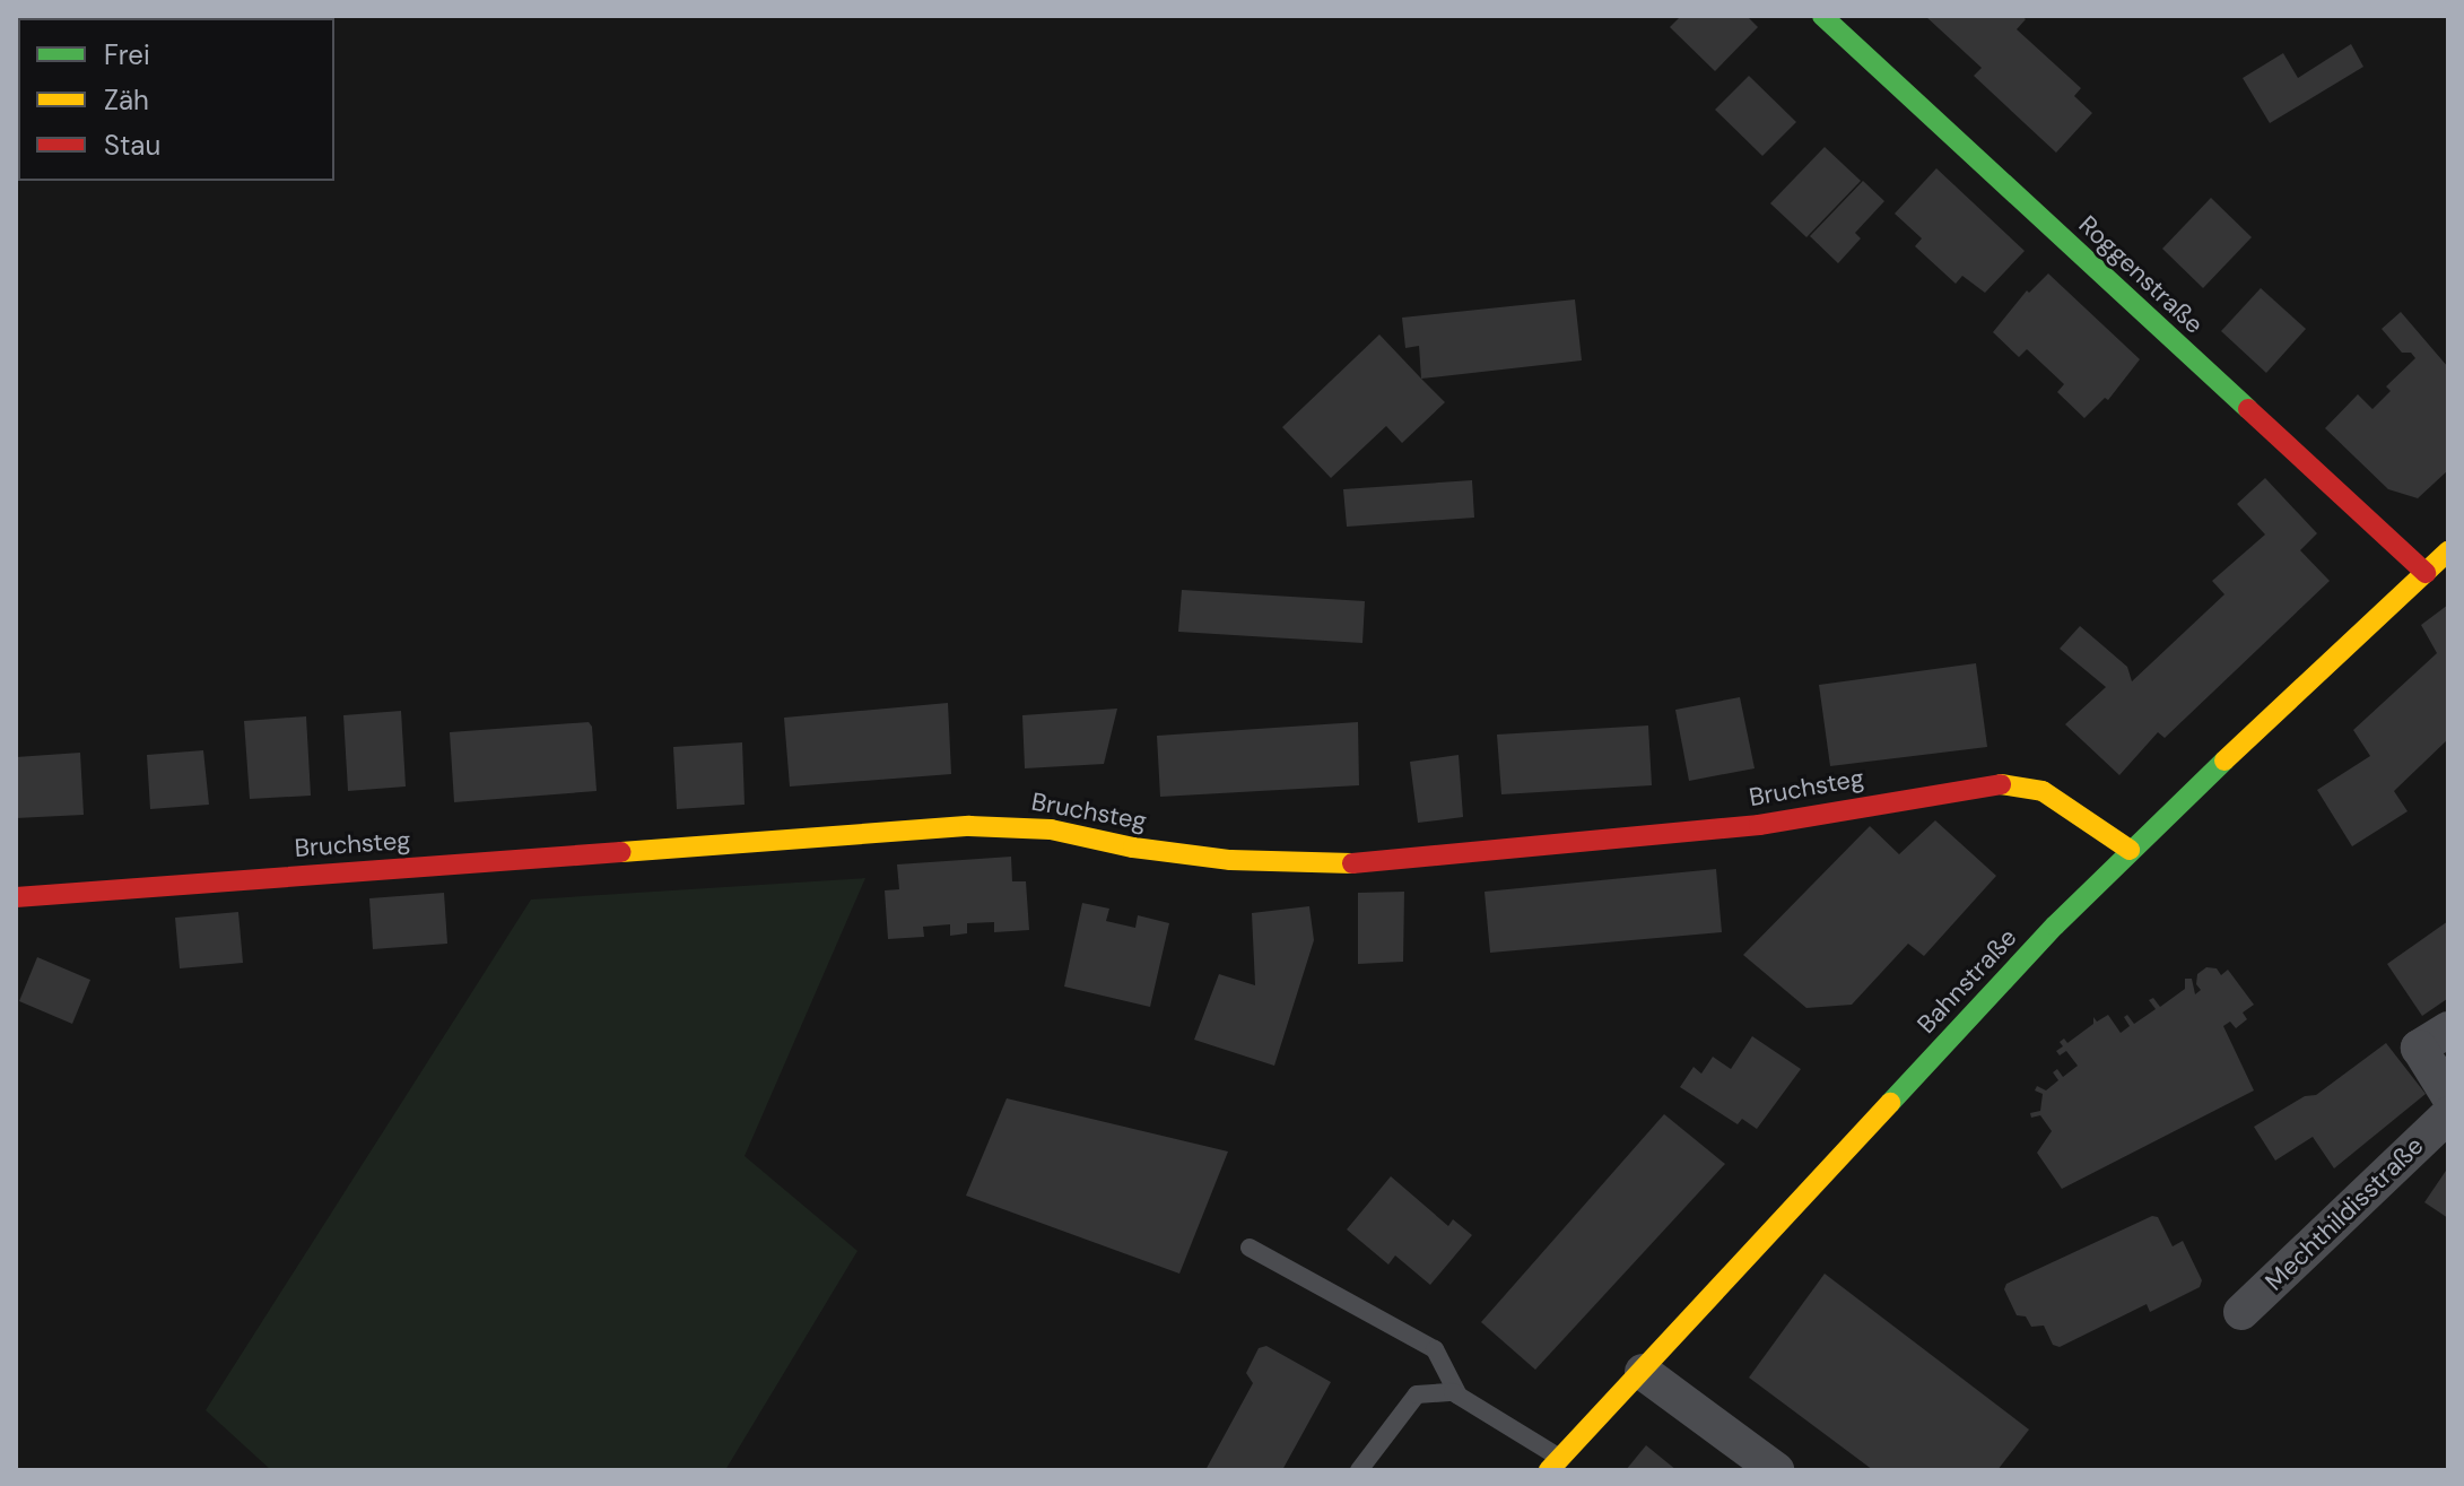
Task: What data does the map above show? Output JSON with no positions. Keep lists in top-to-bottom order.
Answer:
{
  "streets": {
    "street": [
      "Roggenstraße",
      "Bruchsteg",
      "Bahnstraße",
      "Mechthildisstraße"
    ]
  },
  "crossings": [
    ["Roggenstraße", "Bahnstraße"],
    ["Bruchsteg", "Bahnstraße"]
  ],
  "legend": ["Frei", "Zäh", "Stau"]
}
